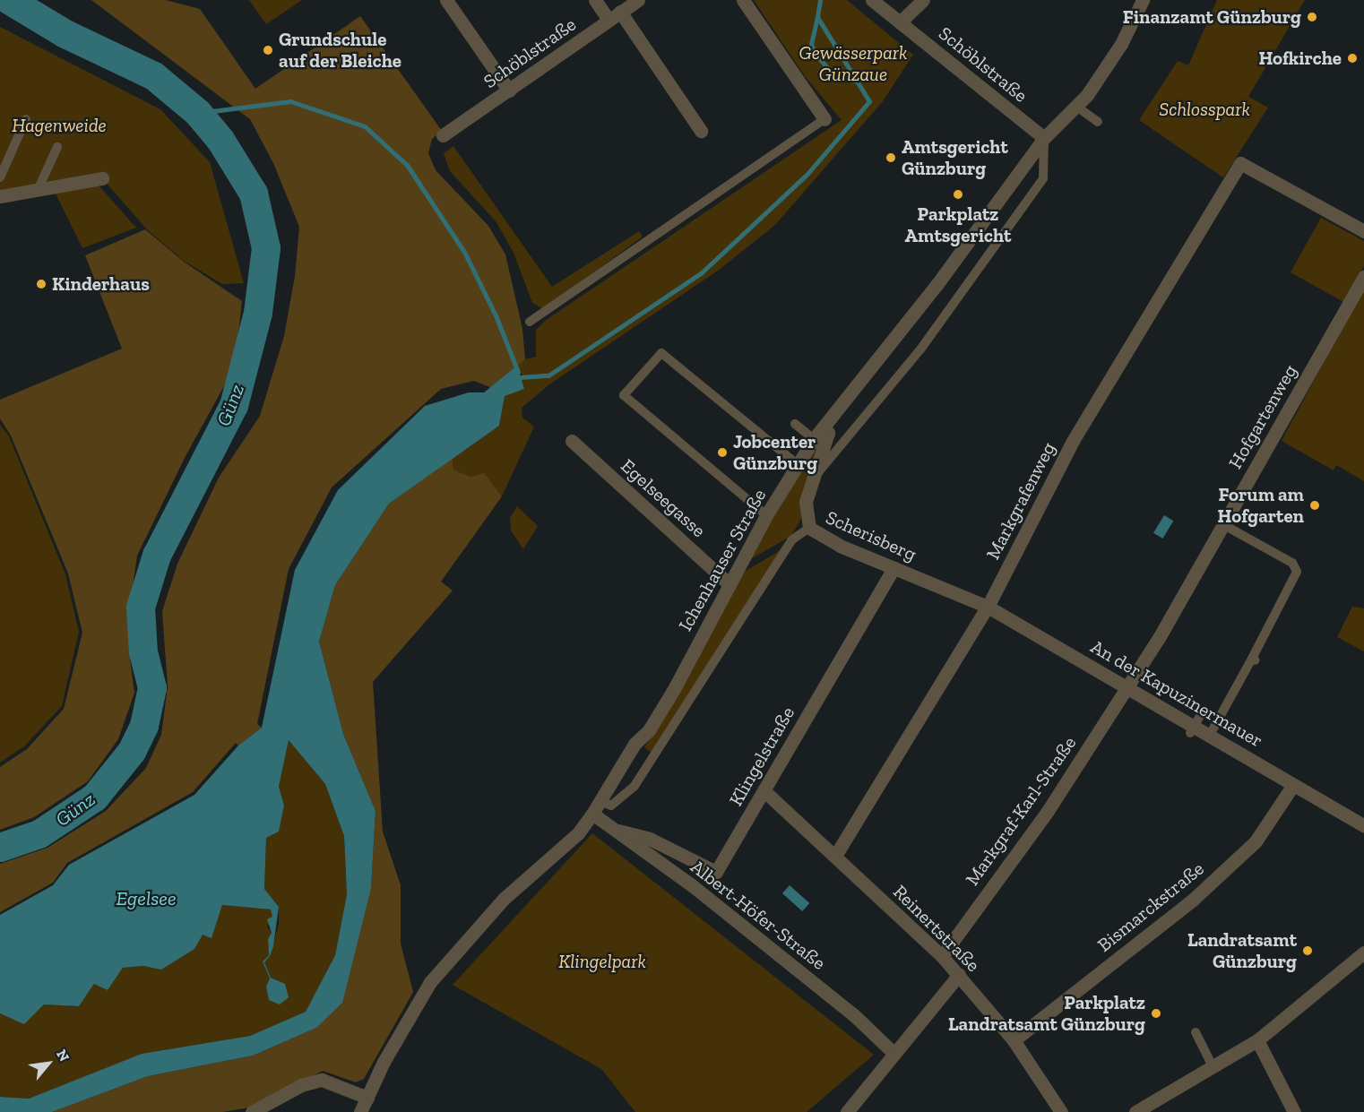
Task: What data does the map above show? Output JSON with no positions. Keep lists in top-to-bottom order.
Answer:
{
  "streets": {
    "street": [
      "Schöblstraße",
      "Hofgartenweg",
      "Egelseegasse",
      "Markgrafenweg",
      "Scherisberg",
      "Ichenhauser Straße",
      "An der Kapuzinermauer",
      "Klingelstraße",
      "Markgraf-Karl-Straße",
      "Bismarckstraße",
      "Albert-Höfer-Straße",
      "Reinertstraße"
    ]
  },
  "crossings": [
    ["Schöblstraße", "Ichenhauser Straße"],
    ["Hofgartenweg", "An der Kapuzinermauer"],
    ["Hofgartenweg", "Markgraf-Karl-Straße"],
    ["Egelseegasse", "Ichenhauser Straße"],
    ["Markgrafenweg", "Scherisberg"],
    ["Markgrafenweg", "An der Kapuzinermauer"],
    ["Markgrafenweg", "Reinertstraße"],
    ["Scherisberg", "Ichenhauser Straße"],
    ["Scherisberg", "An der Kapuzinermauer"],
    ["Scherisberg", "Klingelstraße"],
    ["Ichenhauser Straße", "Albert-Höfer-Straße"],
    ["An der Kapuzinermauer", "Markgraf-Karl-Straße"],
    ["An der Kapuzinermauer", "Bismarckstraße"],
    ["Klingelstraße", "Albert-Höfer-Straße"],
    ["Klingelstraße", "Reinertstraße"],
    ["Markgraf-Karl-Straße", "Reinertstraße"],
    ["Bismarckstraße", "Reinertstraße"]
  ],
  "water": ["Günz", "Egelsee"],
  "parks": [
    "Gewässerpark Günzaue",
    "Schlosspark",
    "Hagenweide",
    "Klingelpark"
  ],
  "places": [
    "Finanzamt Günzburg",
    "Grundschule auf der Bleiche",
    "Hofkirche",
    "Amtsgericht Günzburg",
    "Parkplatz Amtsgericht",
    "Kinderhaus",
    "Jobcenter Günzburg",
    "Forum am Hofgarten",
    "Landratsamt Günzburg",
    "Parkplatz Landratsamt Günzburg"
  ],
  "north": "top right"
}
